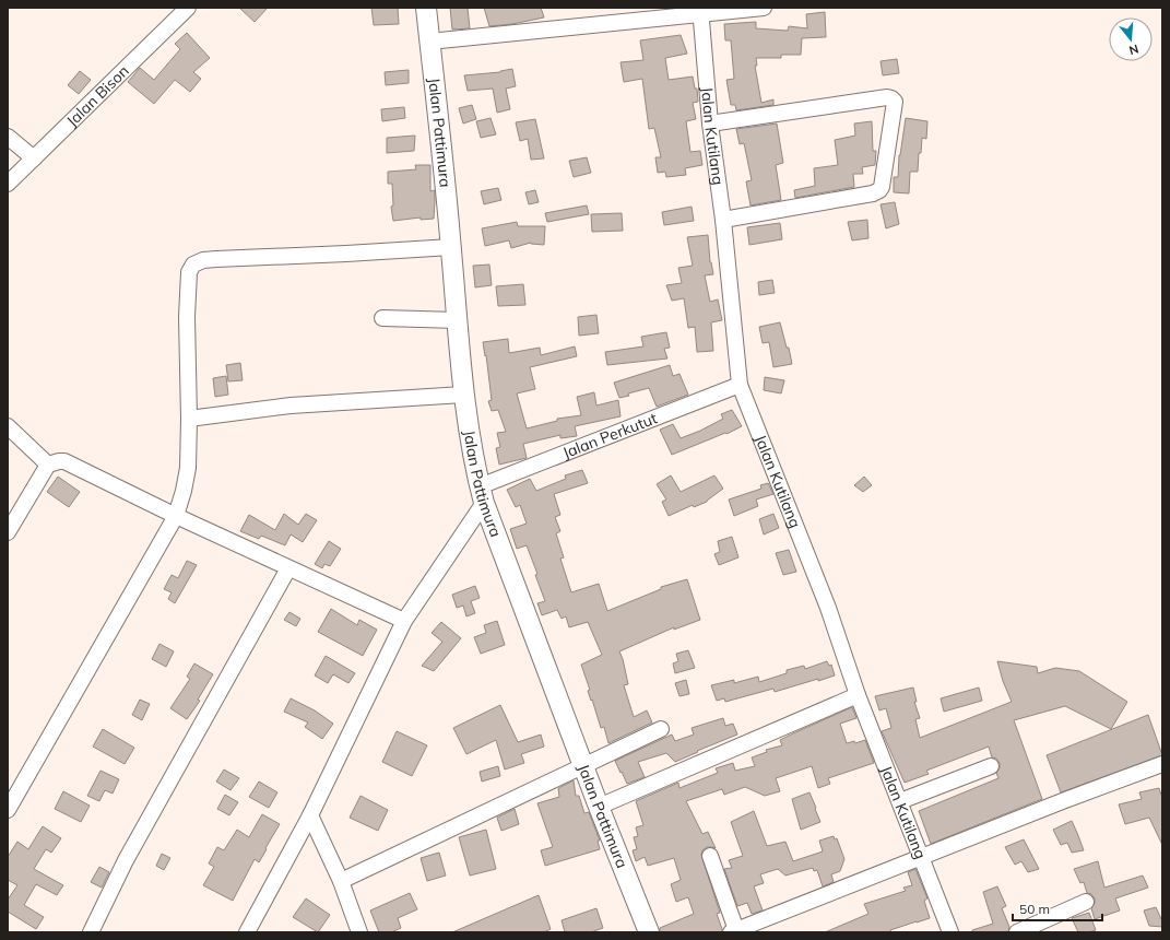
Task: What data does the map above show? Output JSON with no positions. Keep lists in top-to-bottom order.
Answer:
{
  "streets": {
    "main road": ["Jalan Pattimura"],
    "street": ["Jalan Bison", "Jalan Kutilang", "Jalan Perkutut"]
  },
  "crossings": [
    ["Jalan Pattimura", "Jalan Perkutut"],
    ["Jalan Kutilang", "Jalan Perkutut"]
  ],
  "scale_bar": "50 m",
  "north": "bottom"
}
